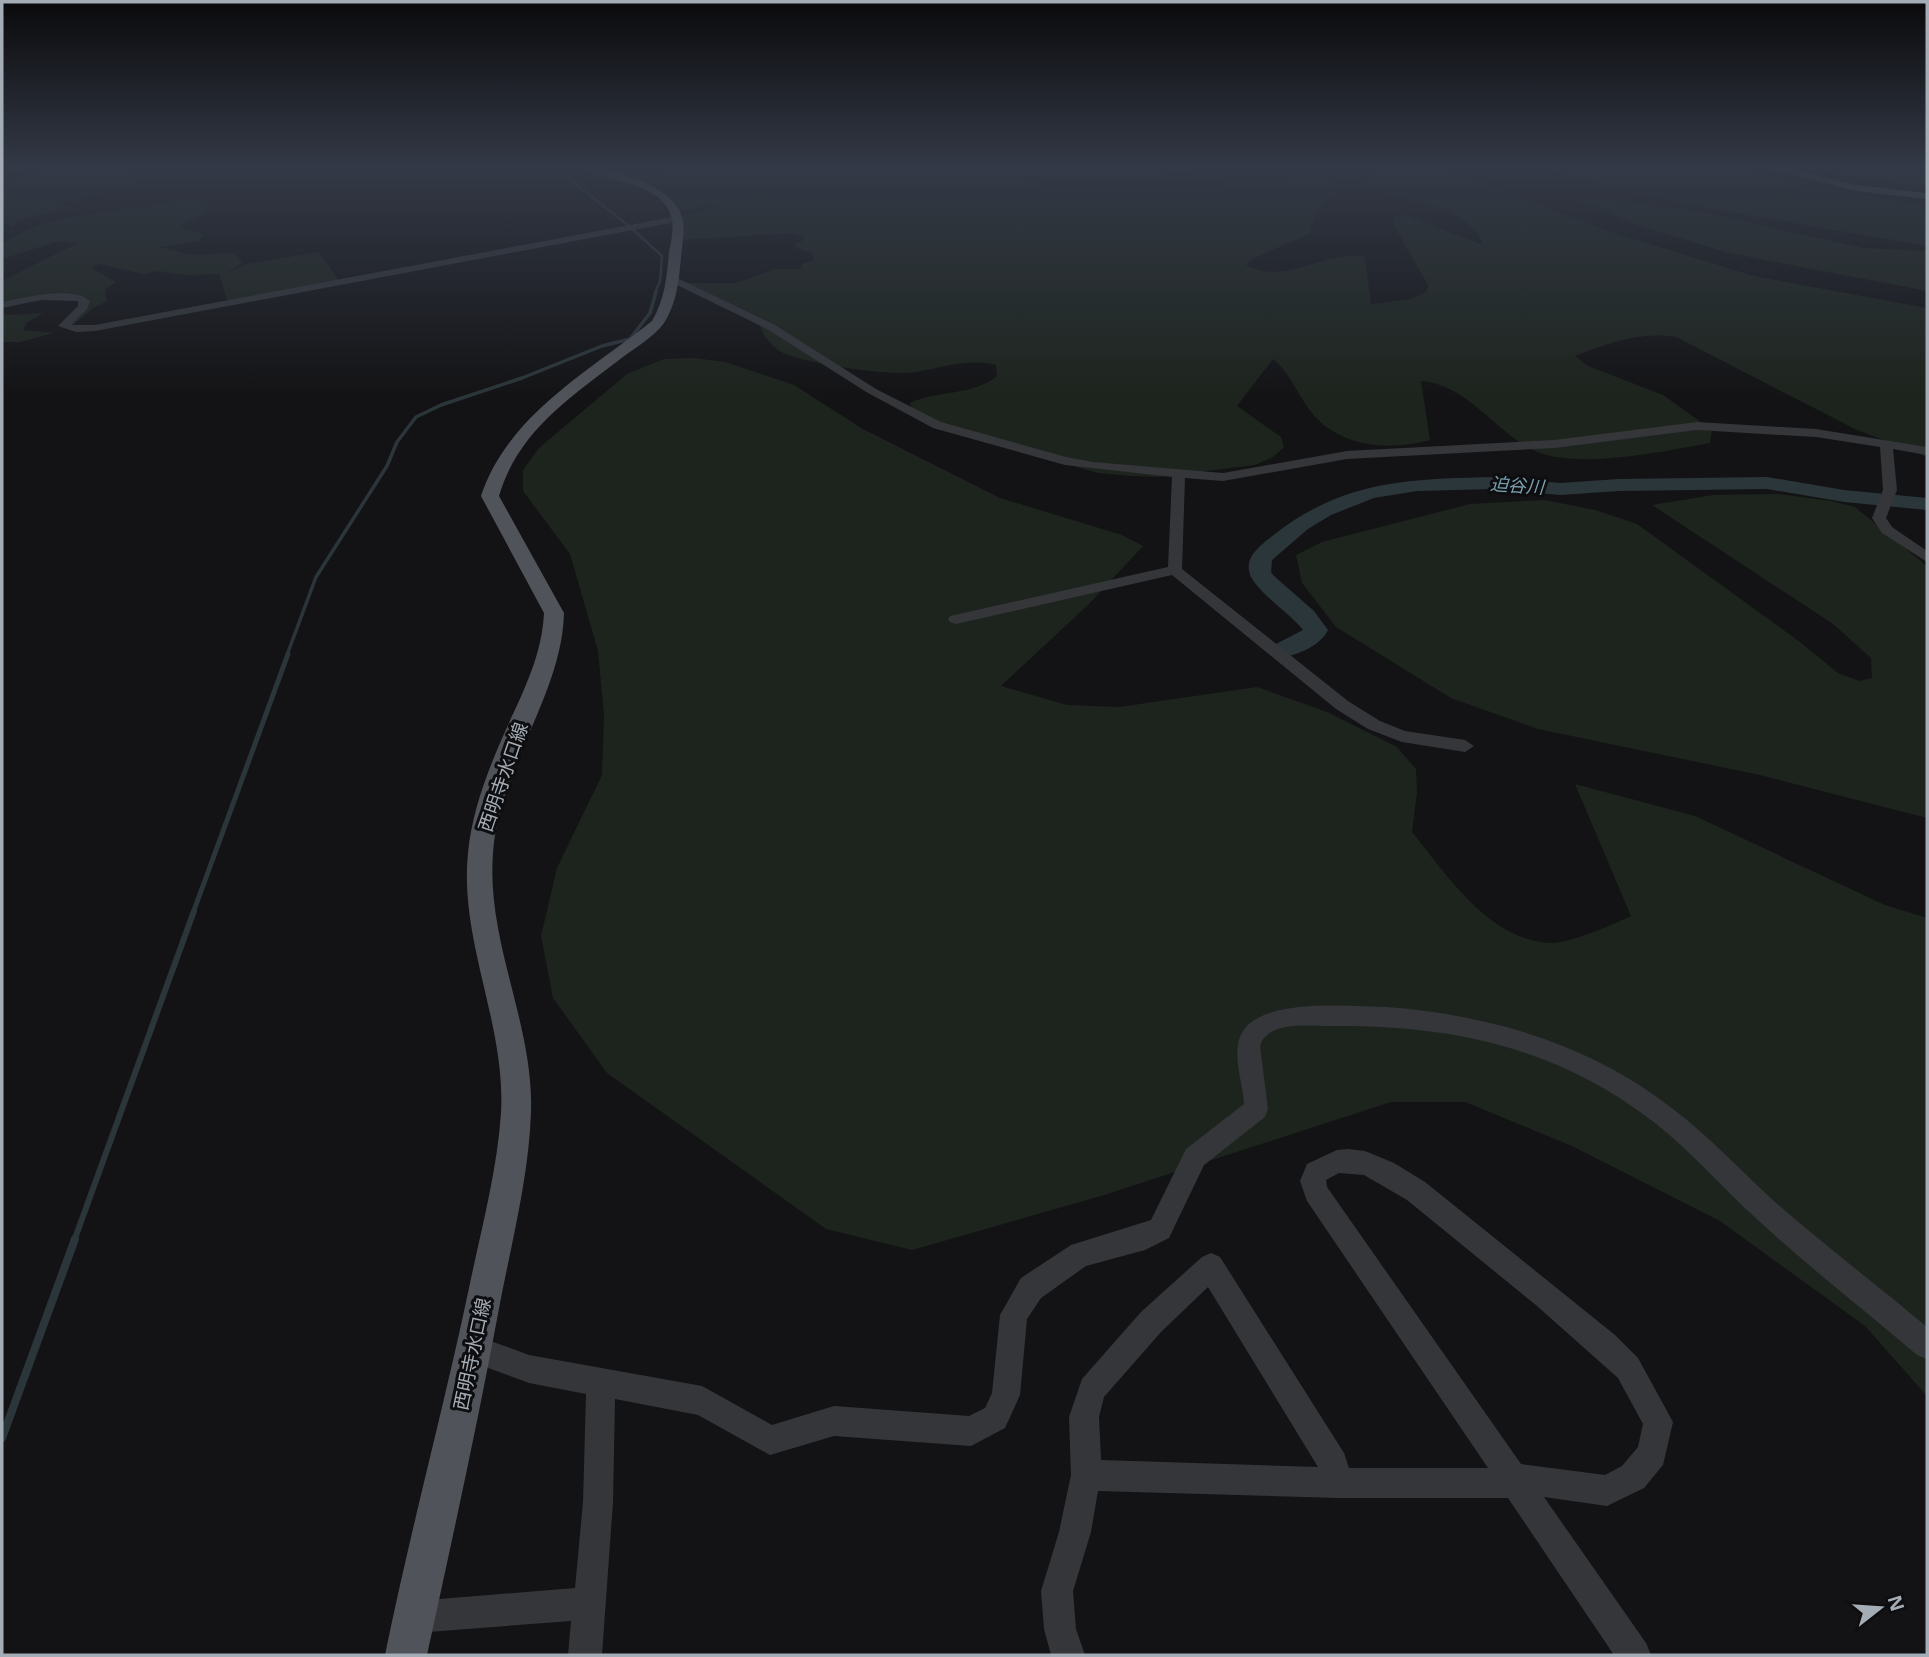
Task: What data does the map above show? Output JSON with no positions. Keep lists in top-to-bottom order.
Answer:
{
  "streets": {
    "main road": ["西明寺水口線"]
  },
  "water": ["迫谷川"],
  "north": "right"
}
